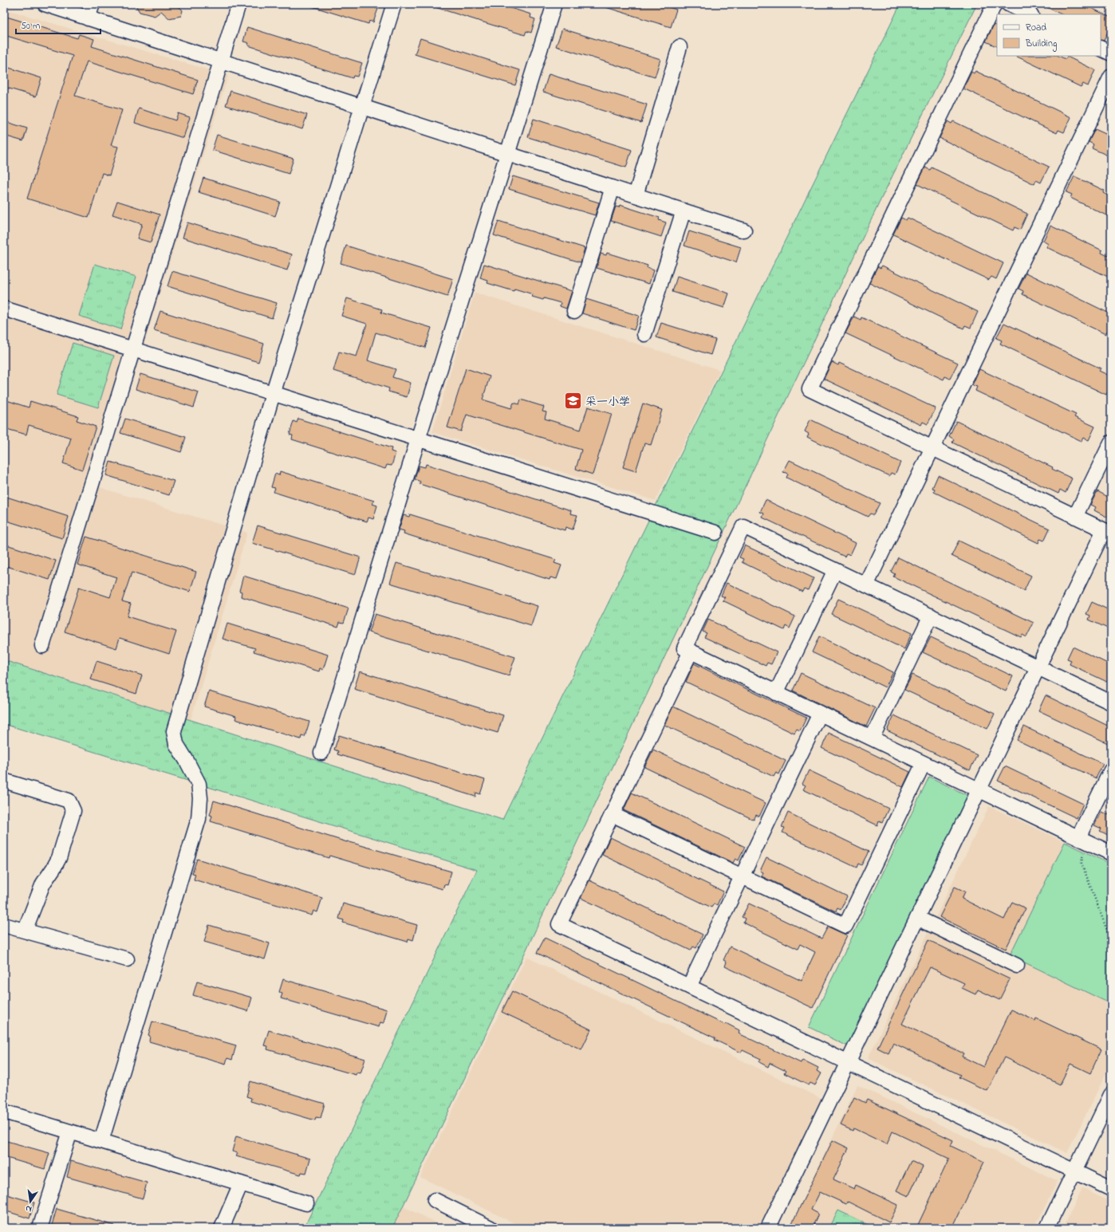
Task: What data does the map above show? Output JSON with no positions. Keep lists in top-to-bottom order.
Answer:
{
  "places": {
    "school or university": ["采一小学"]
  },
  "legend": ["Road", "Building"],
  "scale_bar": "50 m",
  "north": "bottom"
}
